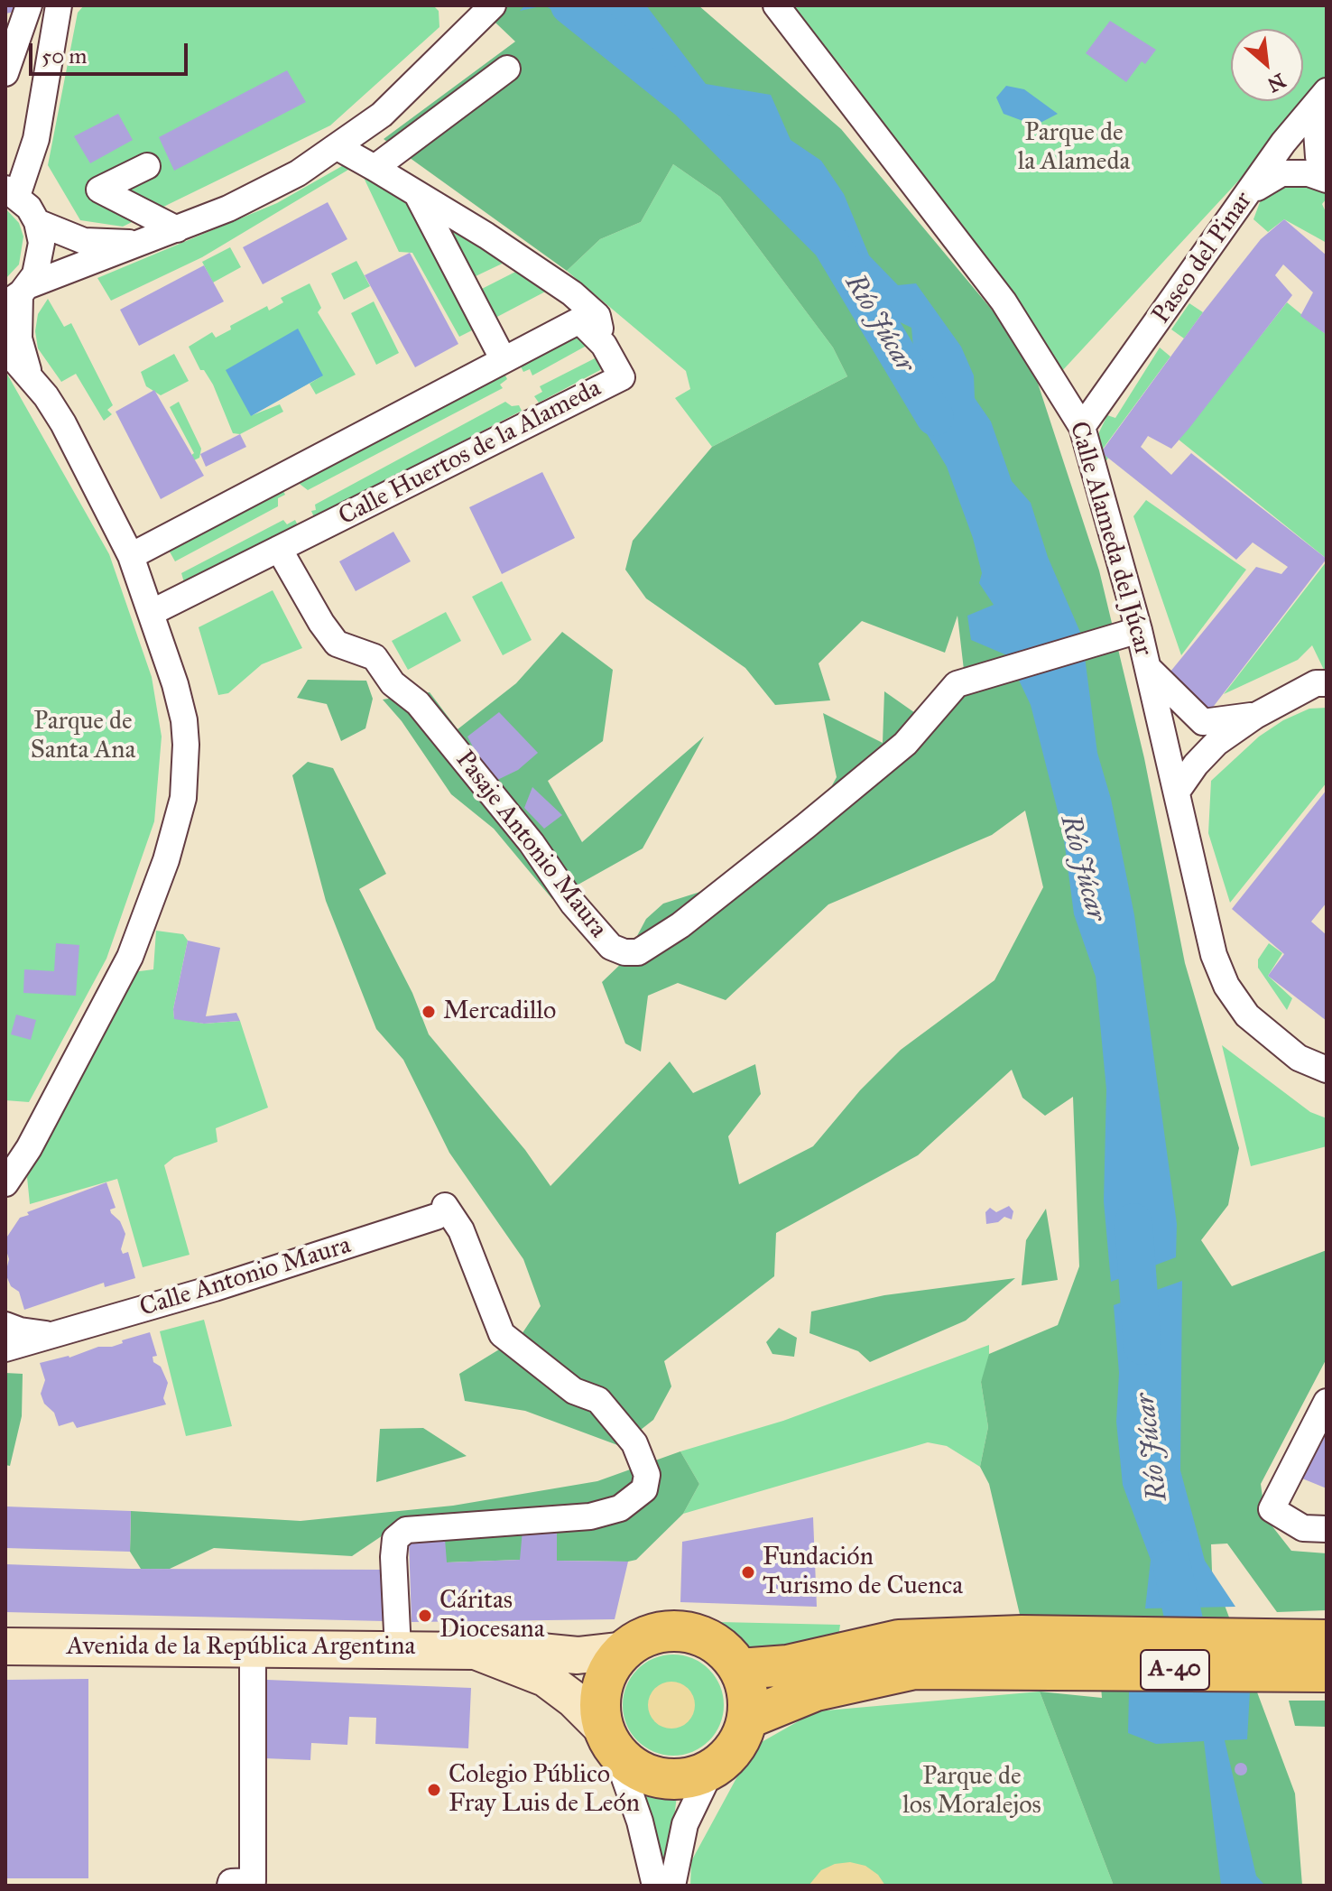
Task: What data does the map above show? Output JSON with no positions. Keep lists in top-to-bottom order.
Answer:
{
  "streets": {
    "main road": ["Avenida de la República Argentina", "A-40"],
    "street": [
      "Paseo del Pinar",
      "Calle Huertos de la Alameda",
      "Calle Alameda del Júcar",
      "Pasaje Antonio Maura",
      "Calle Antonio Maura"
    ]
  },
  "crossings": [
    ["Paseo del Pinar", "Calle Alameda del Júcar"],
    ["Calle Huertos de la Alameda", "Pasaje Antonio Maura"],
    ["Calle Alameda del Júcar", "Pasaje Antonio Maura"],
    ["Calle Antonio Maura", "Avenida de la República Argentina"],
    ["Avenida de la República Argentina", "A-40"]
  ],
  "water": ["Río Júcar"],
  "parks": ["Parque de la Alameda", "Parque de Santa Ana", "Parque de los Moralejos"],
  "places": [
    "Mercadillo",
    "Fundación Turismo de Cuenca",
    "Cáritas Diocesana",
    "Colegio Público Fray Luis de León"
  ],
  "scale_bar": "50 m",
  "north": "bottom right"
}
